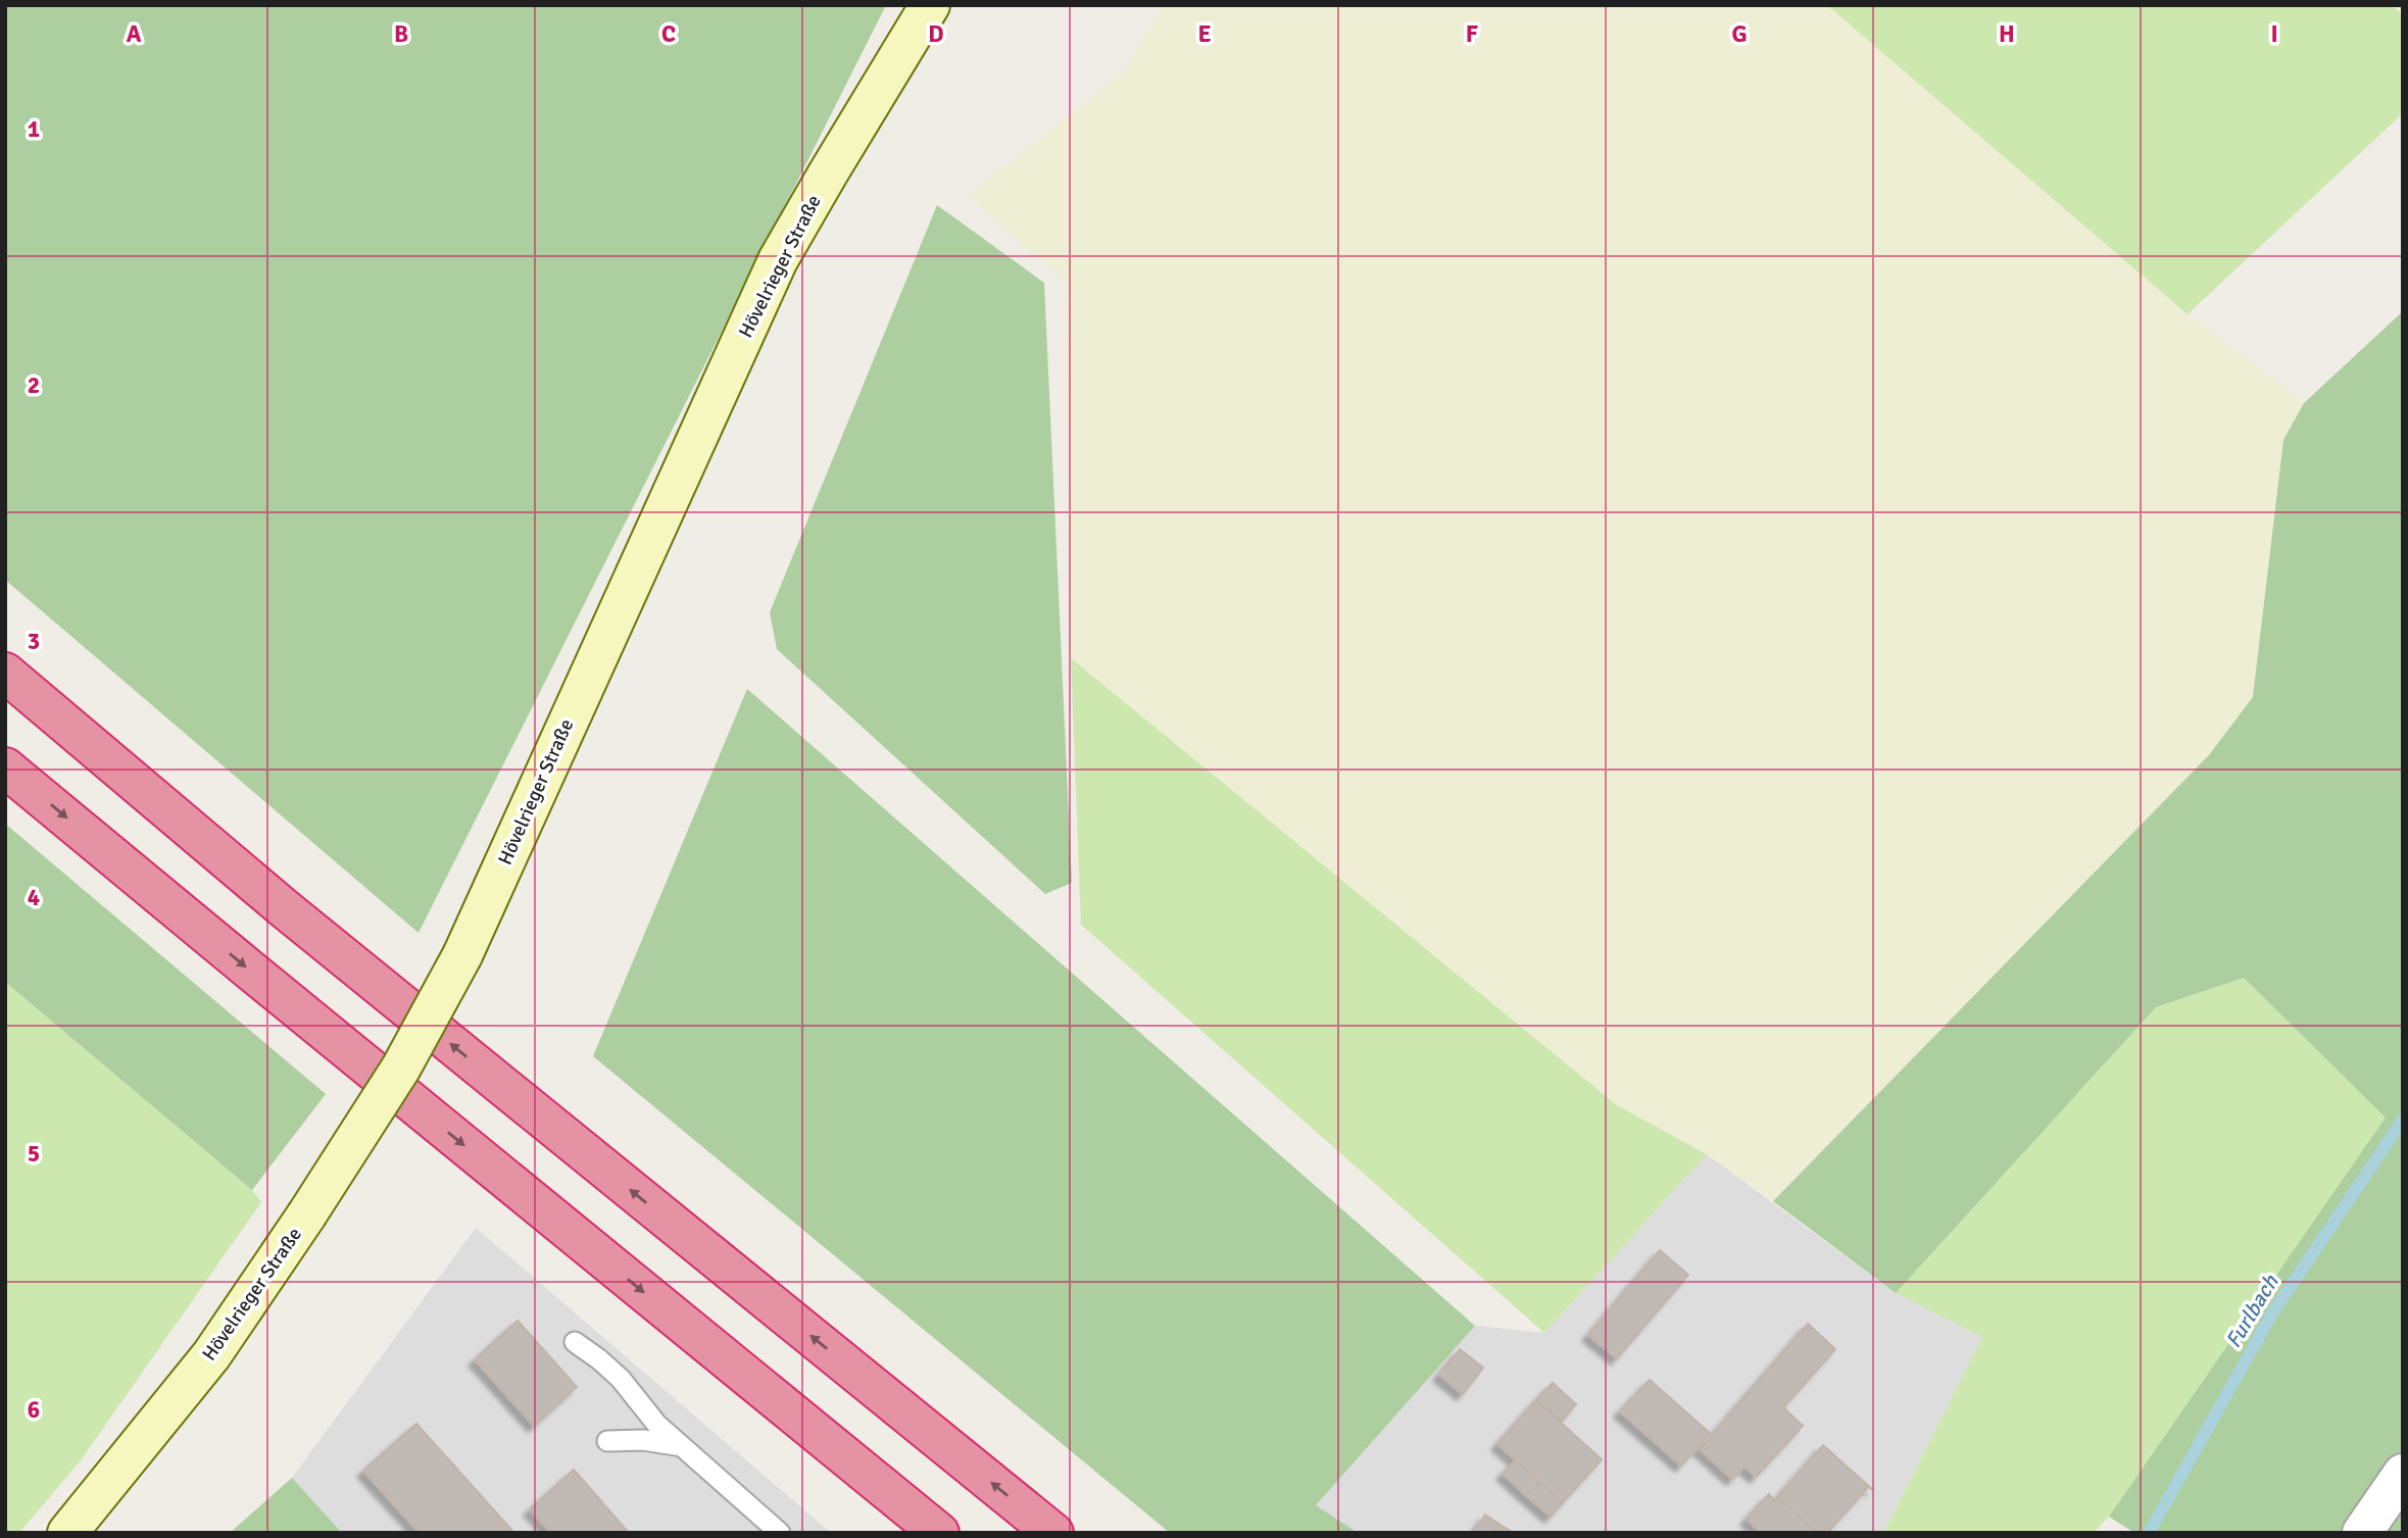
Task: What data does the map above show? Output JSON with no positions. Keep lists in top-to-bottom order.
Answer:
{
  "streets": {
    "main road": ["Hövelrieger Straße"]
  },
  "water": ["Furlbach"],
  "grid": {
    "columns": [
      "A",
      "B",
      "C",
      "D",
      "E",
      "F",
      "G",
      "H",
      "I"
    ],
    "rows": [
      "1",
      "2",
      "3",
      "4",
      "5",
      "6"
    ]
  }
}
